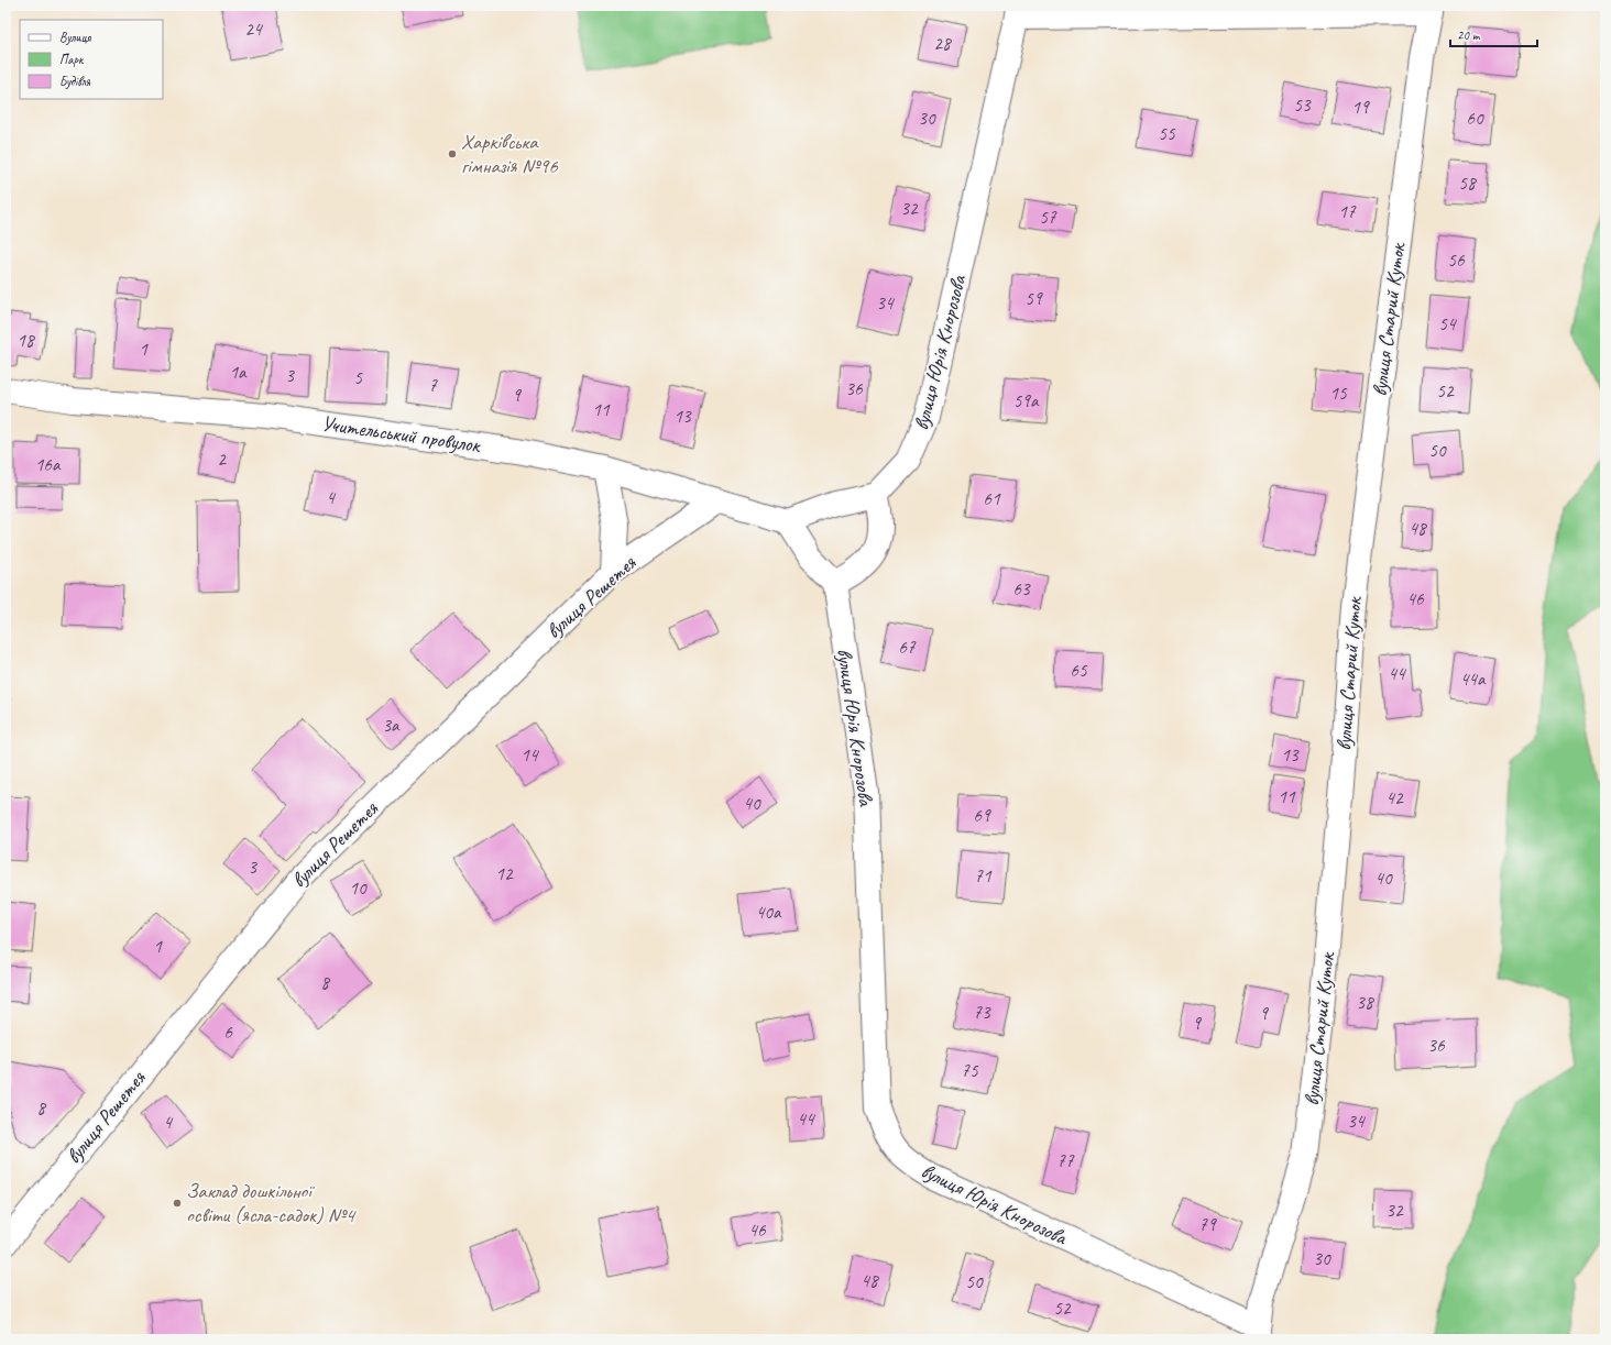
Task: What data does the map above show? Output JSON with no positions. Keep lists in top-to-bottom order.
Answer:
{
  "streets": {
    "street": [
      "вулиця Старий Куток",
      "вулиця Юрія Кнорозова",
      "Учительський провулок",
      "вулиця Решетея"
    ]
  },
  "crossings": [
    ["вулиця Старий Куток", "вулиця Юрія Кнорозова"],
    ["Учительський провулок", "вулиця Решетея"]
  ],
  "places": ["Харківська гімназія №96", "Заклад дошкільної освіти (ясла-садок) №4"],
  "house_numbers": [
    "24",
    "28",
    "53",
    "19",
    "30",
    "60",
    "55",
    "58",
    "32",
    "17",
    "57",
    "56",
    "59",
    "34",
    "54",
    "18",
    "1",
    "1а",
    "3",
    "5",
    "7",
    "36",
    "52",
    "15",
    "9",
    "59а",
    "11",
    "13",
    "50",
    "2",
    "16а",
    "4",
    "61",
    "48",
    "63",
    "46",
    "67",
    "65",
    "44",
    "44а",
    "3а",
    "14",
    "13",
    "11",
    "42",
    "40",
    "69",
    "3",
    "12",
    "71",
    "40",
    "10",
    "40а",
    "1",
    "8",
    "38",
    "73",
    "9",
    "9",
    "6",
    "36",
    "75",
    "8",
    "44",
    "34",
    "4",
    "77",
    "32",
    "79",
    "46",
    "30",
    "48",
    "50",
    "52"
  ],
  "legend": ["Вулиця", "Парк", "Будівля"],
  "scale_bar": "20 m"
}
